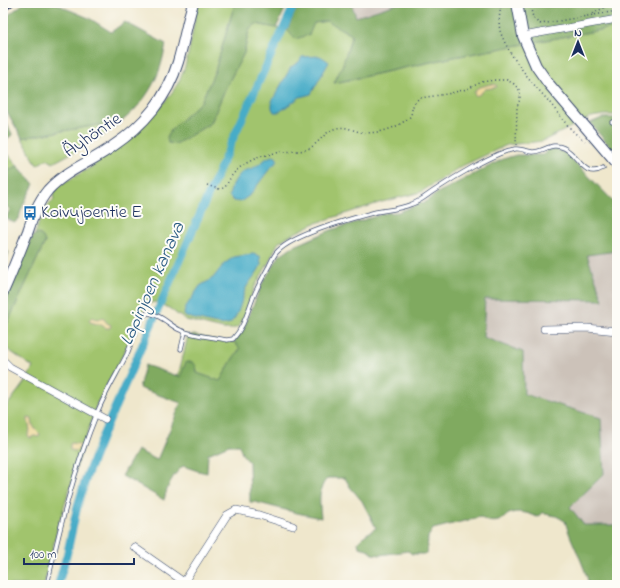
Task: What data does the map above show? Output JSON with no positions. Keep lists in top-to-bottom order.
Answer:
{
  "streets": {
    "main road": ["Äyhöntie"]
  },
  "water": ["Lapinjoen kanava"],
  "places": {
    "bus stop": ["Koivujoentie E"]
  },
  "scale_bar": "100 m",
  "north": "top"
}
